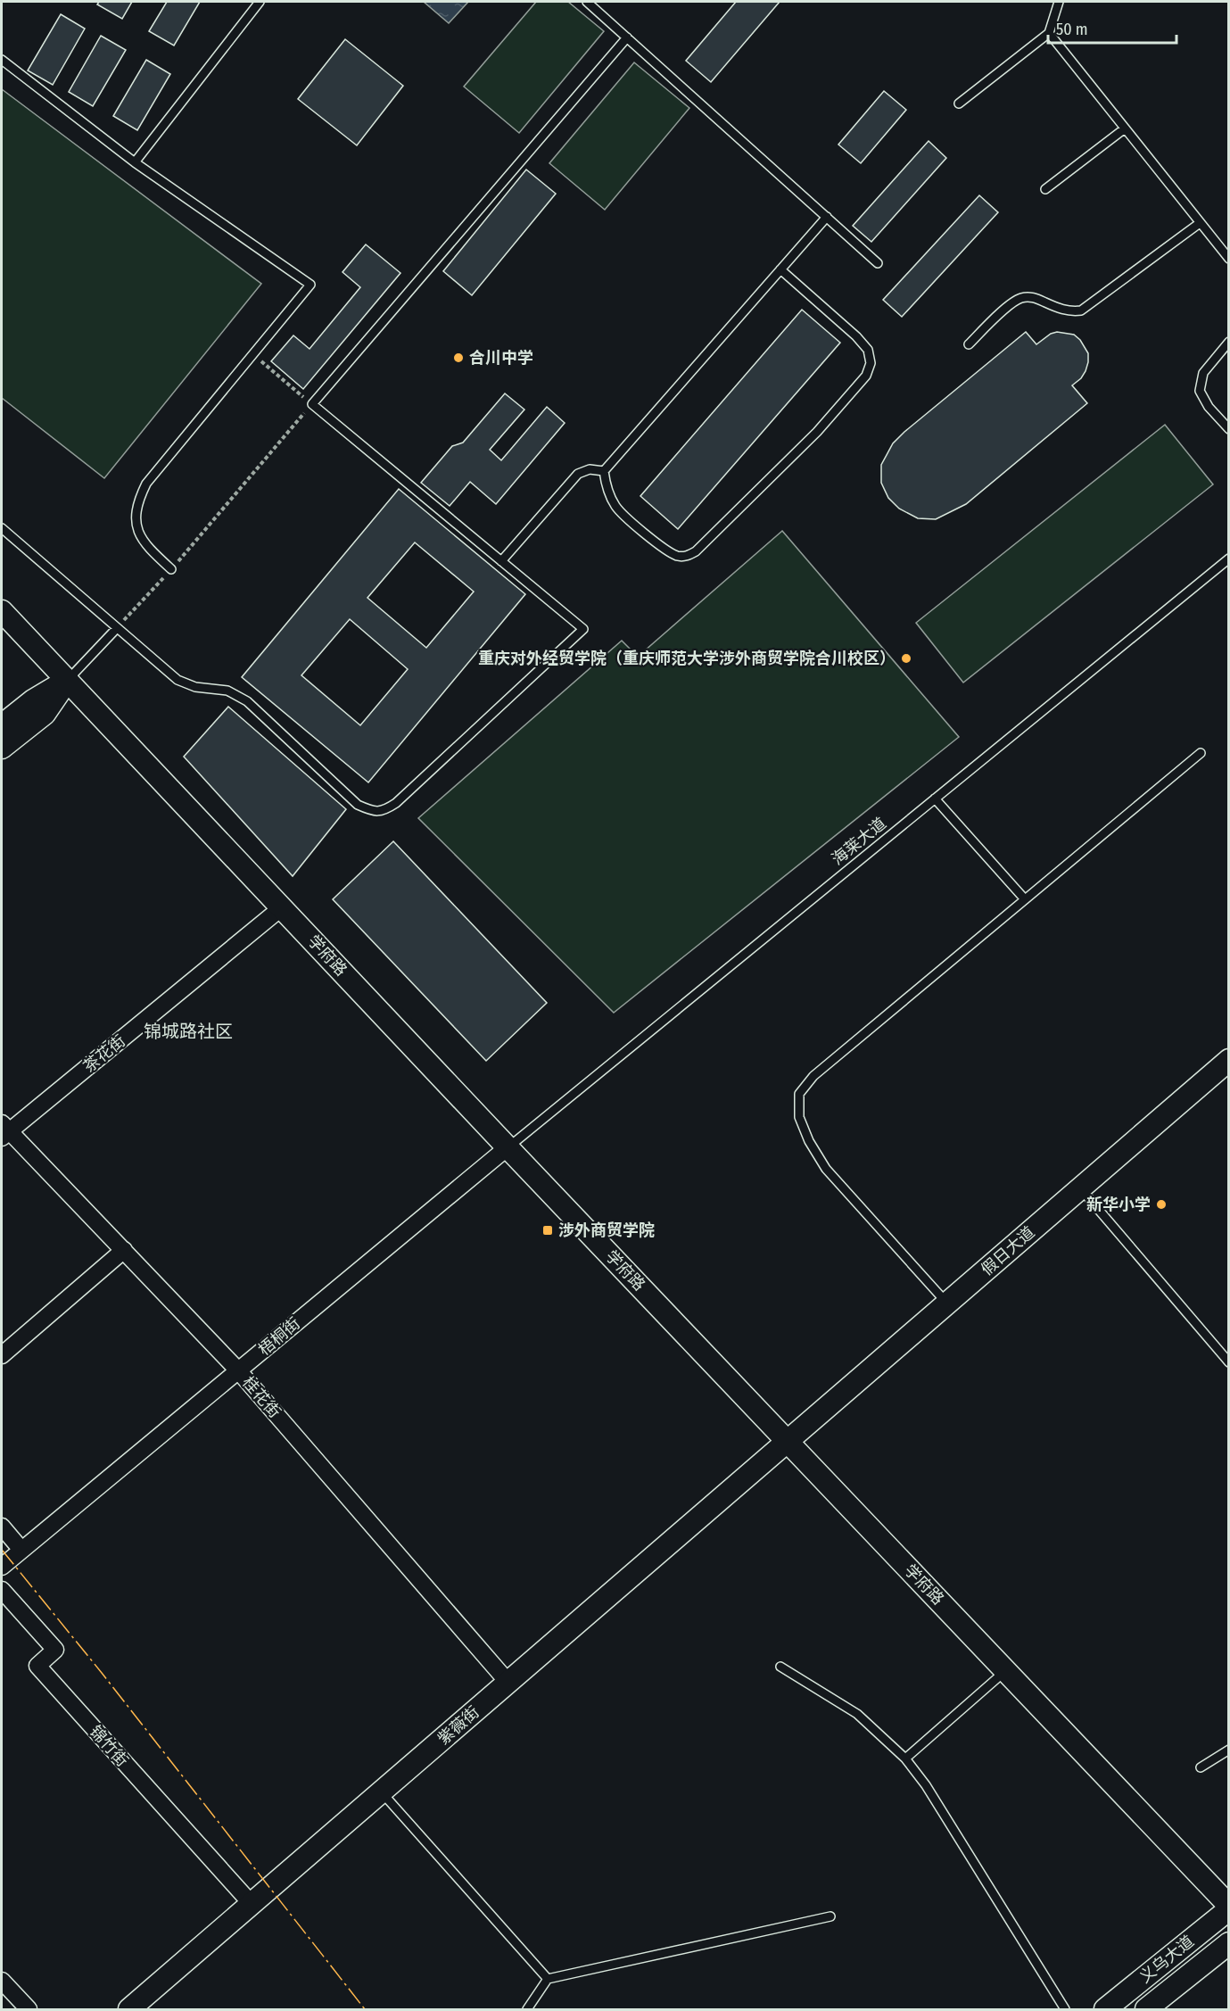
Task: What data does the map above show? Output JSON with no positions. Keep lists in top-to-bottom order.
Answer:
{
  "streets": {
    "main road": [
      "学府路",
      "假日大道",
      "紫薇街",
      "义乌大道"
    ],
    "street": [
      "茶花街",
      "梧桐街",
      "桂花街",
      "锦竹街"
    ],
    "lane": ["海莱大道"]
  },
  "crossings": [
    ["海莱大道", "学府路"],
    ["海莱大道", "梧桐街"],
    ["学府路", "茶花街"],
    ["学府路", "假日大道"],
    ["学府路", "梧桐街"],
    ["学府路", "紫薇街"],
    ["学府路", "义乌大道"],
    ["茶花街", "桂花街"],
    ["假日大道", "紫薇街"],
    ["梧桐街", "桂花街"],
    ["桂花街", "紫薇街"],
    ["紫薇街", "锦竹街"]
  ],
  "districts": ["锦城路社区"],
  "places": {
    "other": ["合川中学", "重庆对外经贸学院（重庆师范大学涉外商贸学院合川校区）", "新华小学"],
    "transit": ["涉外商贸学院"]
  },
  "scale_bar": "50 m"
}
